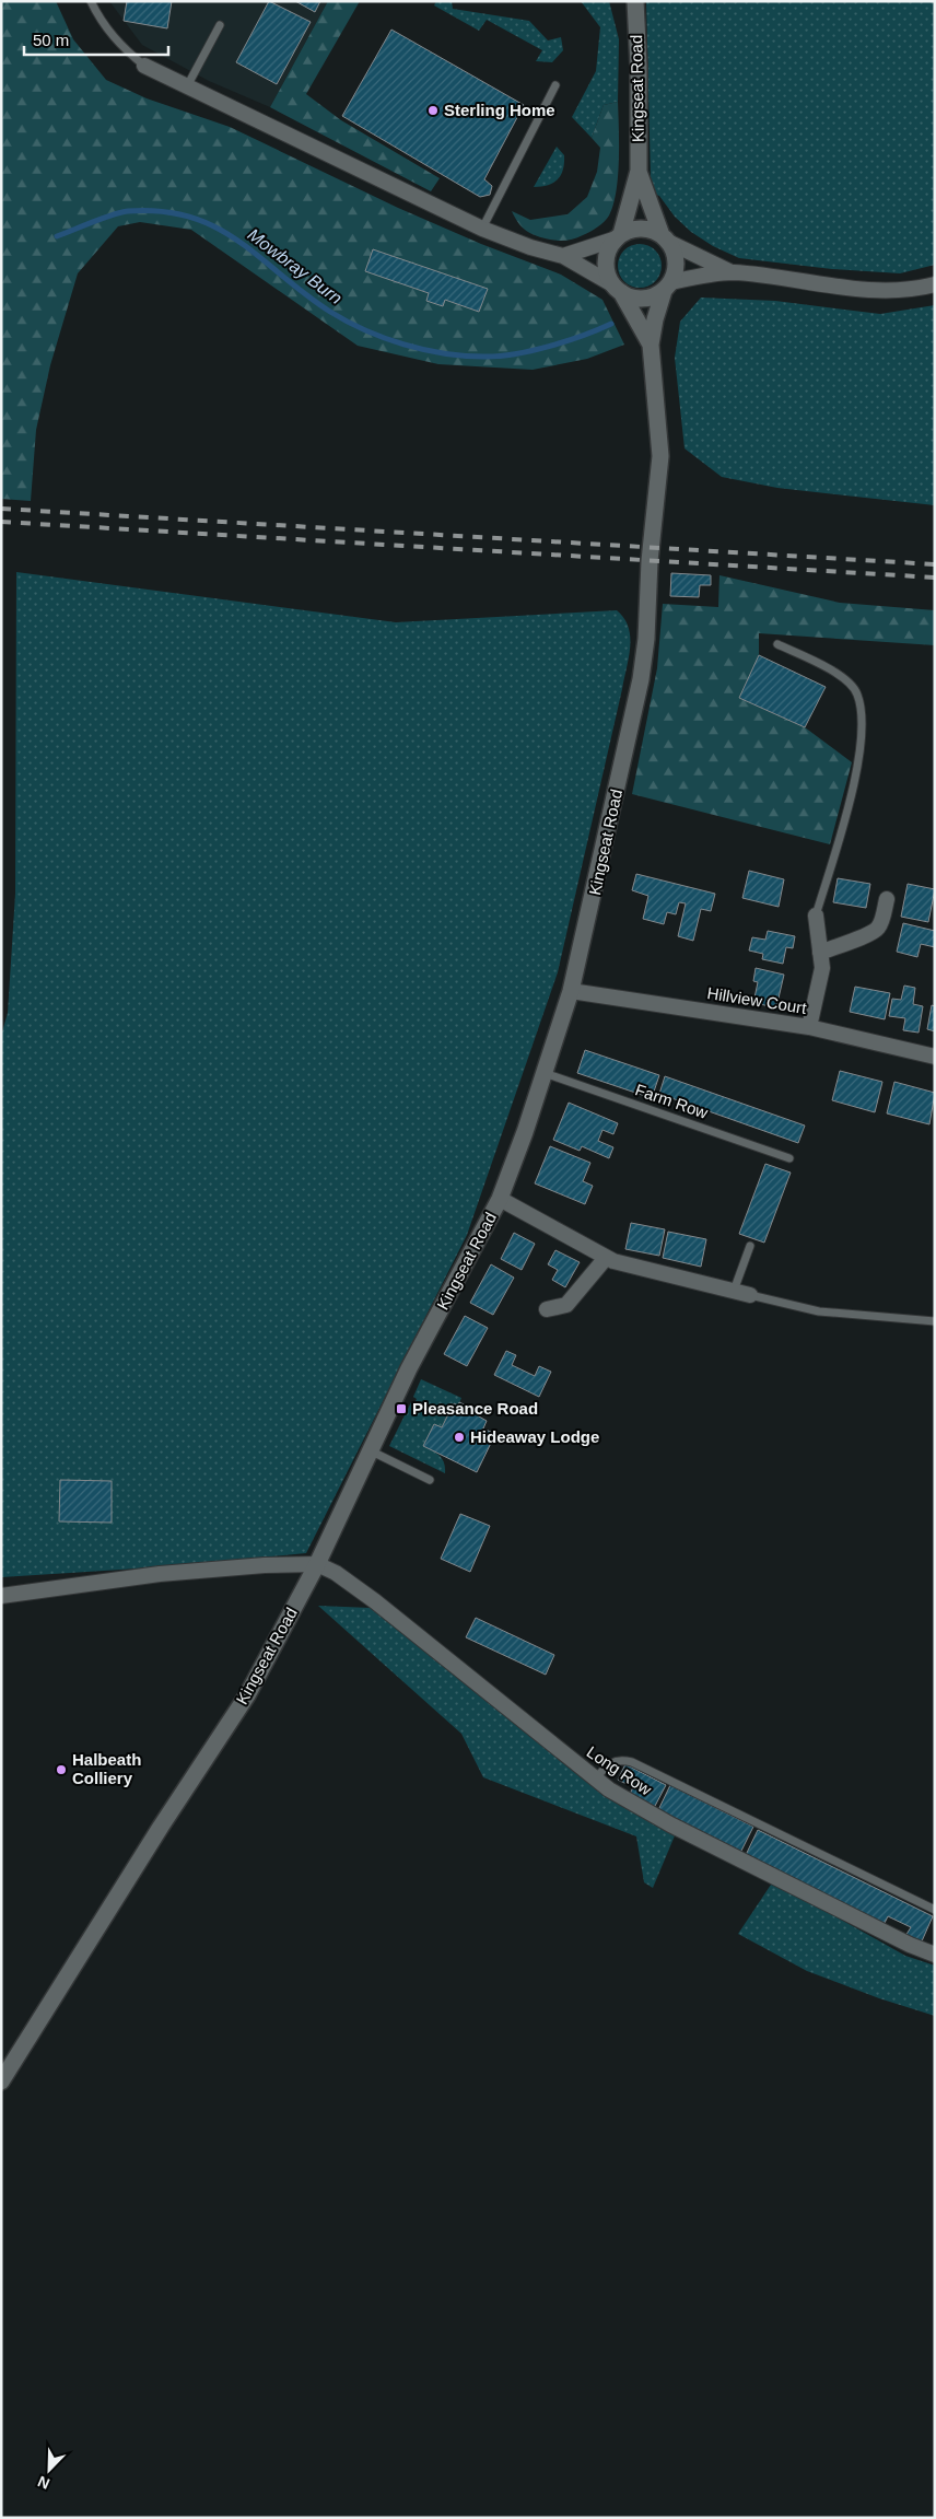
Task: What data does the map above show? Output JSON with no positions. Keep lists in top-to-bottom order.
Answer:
{
  "streets": {
    "street": ["Kingseat Road", "Hillview Court", "Long Row"],
    "lane": ["Farm Row"]
  },
  "crossings": [
    ["Kingseat Road", "Hillview Court"],
    ["Kingseat Road", "Farm Row"],
    ["Kingseat Road", "Long Row"]
  ],
  "water": ["Mowbray Burn"],
  "places": {
    "other": ["Sterling Home", "Hideaway Lodge", "Halbeath Colliery"],
    "transit": ["Pleasance Road"]
  },
  "scale_bar": "50 m",
  "north": "bottom left"
}
